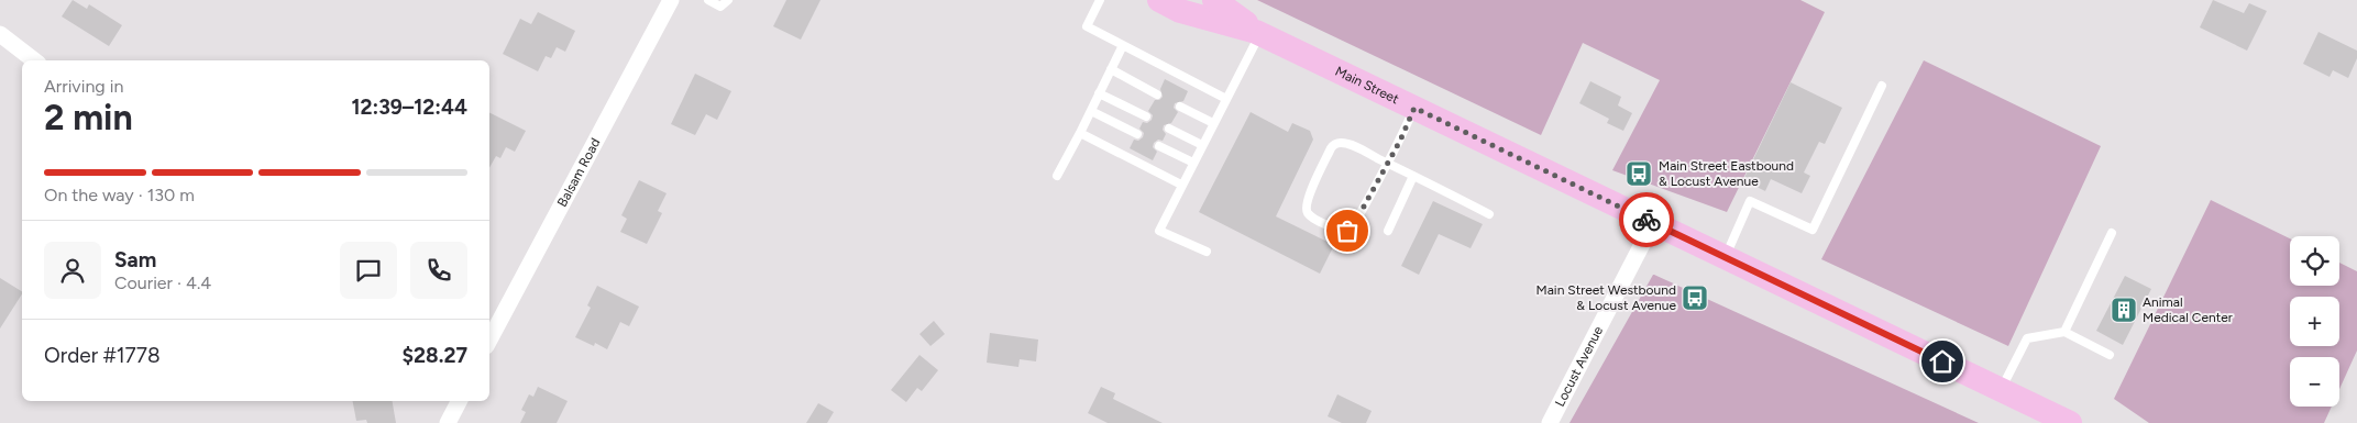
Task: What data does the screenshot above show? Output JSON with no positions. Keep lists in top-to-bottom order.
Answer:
{
  "streets": {
    "main road": ["Main Street"],
    "street": ["Balsam Road", "Locust Avenue"]
  },
  "crossings": [
    ["Main Street", "Locust Avenue"]
  ],
  "places": {
    "bus stop": ["Main Street Eastbound & Locust Avenue", "Main Street Westbound & Locust Avenue"],
    "building": ["Animal Medical Center"]
  },
  "page": {
    "heading": ["2 min", "Arriving in", "12:39–12:44"],
    "panel": [
      "Sam",
      "Courier · 4.4",
      "Order #1778",
      "$28.27"
    ],
    "bar": "On the way · 130 m",
    "map_buttons": ["+", "−"]
  }
}
